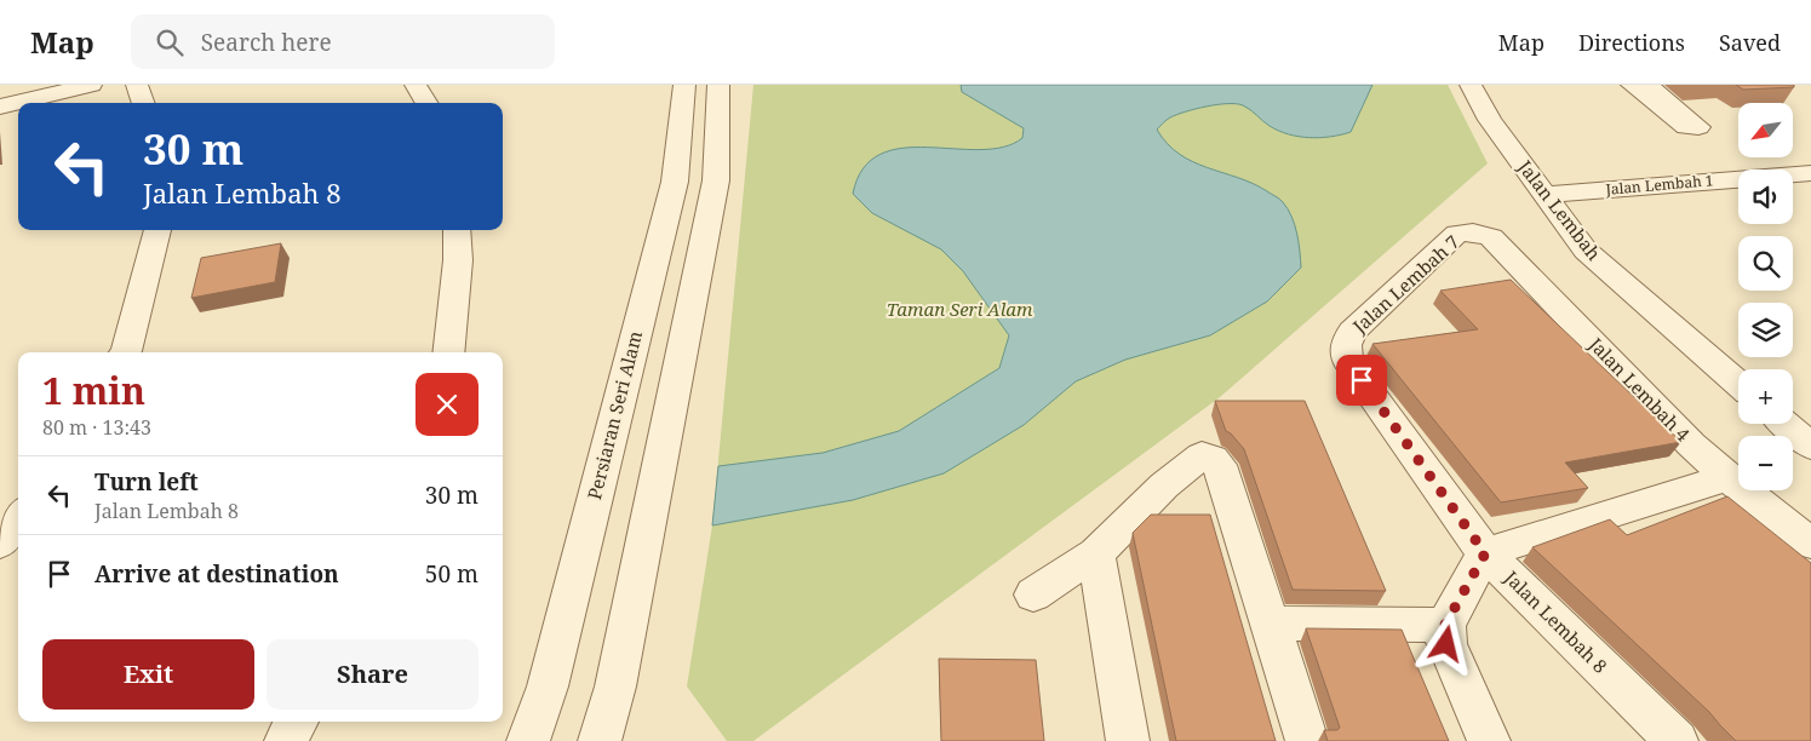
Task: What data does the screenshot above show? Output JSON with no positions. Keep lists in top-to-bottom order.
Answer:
{
  "streets": {
    "street": [
      "Jalan Lembah 1",
      "Jalan Lembah",
      "Jalan Lembah 7",
      "Jalan Lembah 4",
      "Persiaran Seri Alam",
      "Jalan Lembah 8"
    ]
  },
  "crossings": [
    ["Jalan Lembah 1", "Jalan Lembah"],
    ["Jalan Lembah 7", "Jalan Lembah 4"],
    ["Jalan Lembah 7", "Jalan Lembah 8"]
  ],
  "parks": ["Taman Seri Alam"],
  "north": "bottom left",
  "page": {
    "header": "Map",
    "search": "Search here",
    "nav": ["Map", "Directions", "Saved"],
    "map_buttons": ["+", "−"],
    "turn": ["30 m", "Jalan Lembah 8"],
    "heading": ["1 min", "80 m · 13:43"],
    "list": [
      {
        "name": "Turn left",
        "note": "Jalan Lembah 8",
        "value": "30 m"
      },
      {
        "name": "Arrive at destination",
        "value": "50 m"
      }
    ],
    "buttons": ["Exit", "Share"]
  }
}
